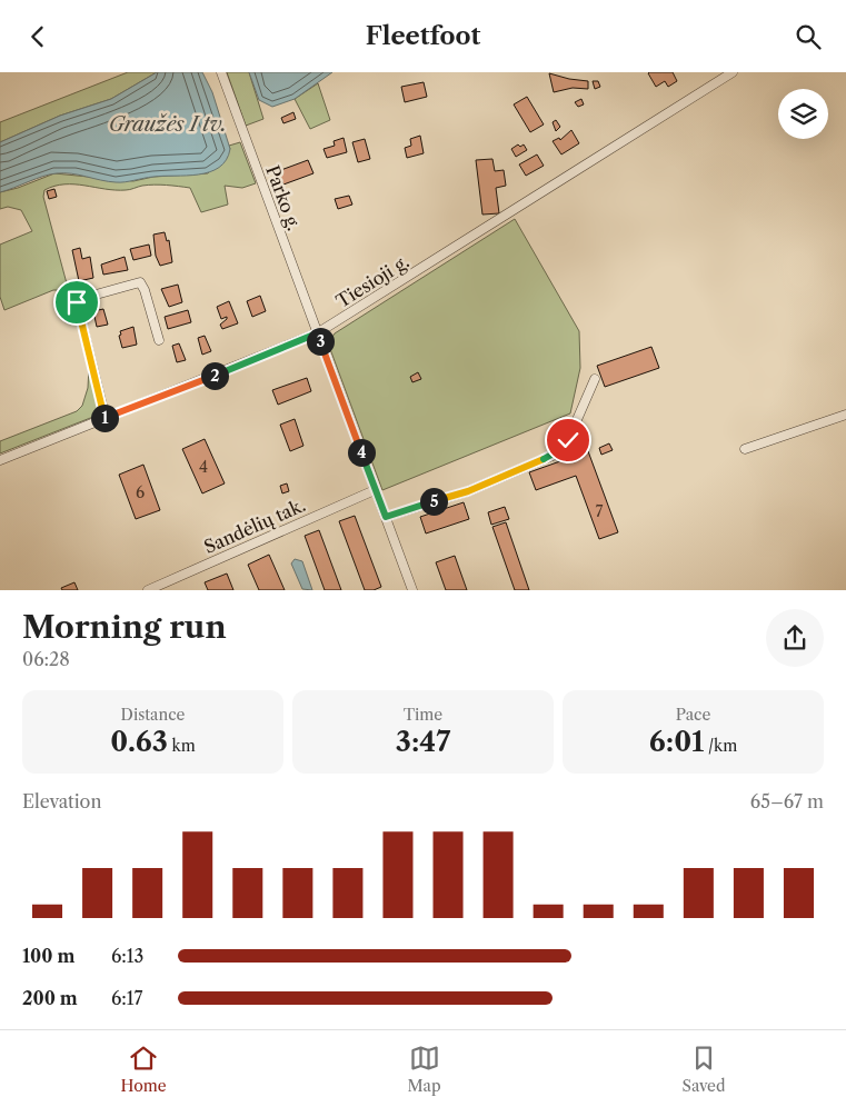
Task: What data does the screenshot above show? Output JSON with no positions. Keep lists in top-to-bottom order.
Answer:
{
  "streets": {
    "street": ["Parko g.", "Tiesioji g.", "Sandėlių tak."]
  },
  "crossings": [
    ["Parko g.", "Tiesioji g."],
    ["Parko g.", "Sandėlių tak."]
  ],
  "water": ["Graužės I tv."],
  "house_numbers": ["4", "6", "7"],
  "page": {
    "header": "Fleetfoot",
    "pins": [
      "3",
      "2",
      "1",
      "4",
      "5"
    ],
    "heading": ["Morning run", "06:28"],
    "stats": [
      ["Distance", "0.63 km"],
      ["Time", "3:47"],
      ["Pace", "6:01 /km"]
    ],
    "chart": ["Elevation", "65–67 m"],
    "list": [
      {
        "name": "100 m",
        "note": "6:13"
      },
      {
        "name": "200 m",
        "note": "6:17"
      }
    ],
    "tabs": ["Home", "Map", "Saved"]
  }
}
